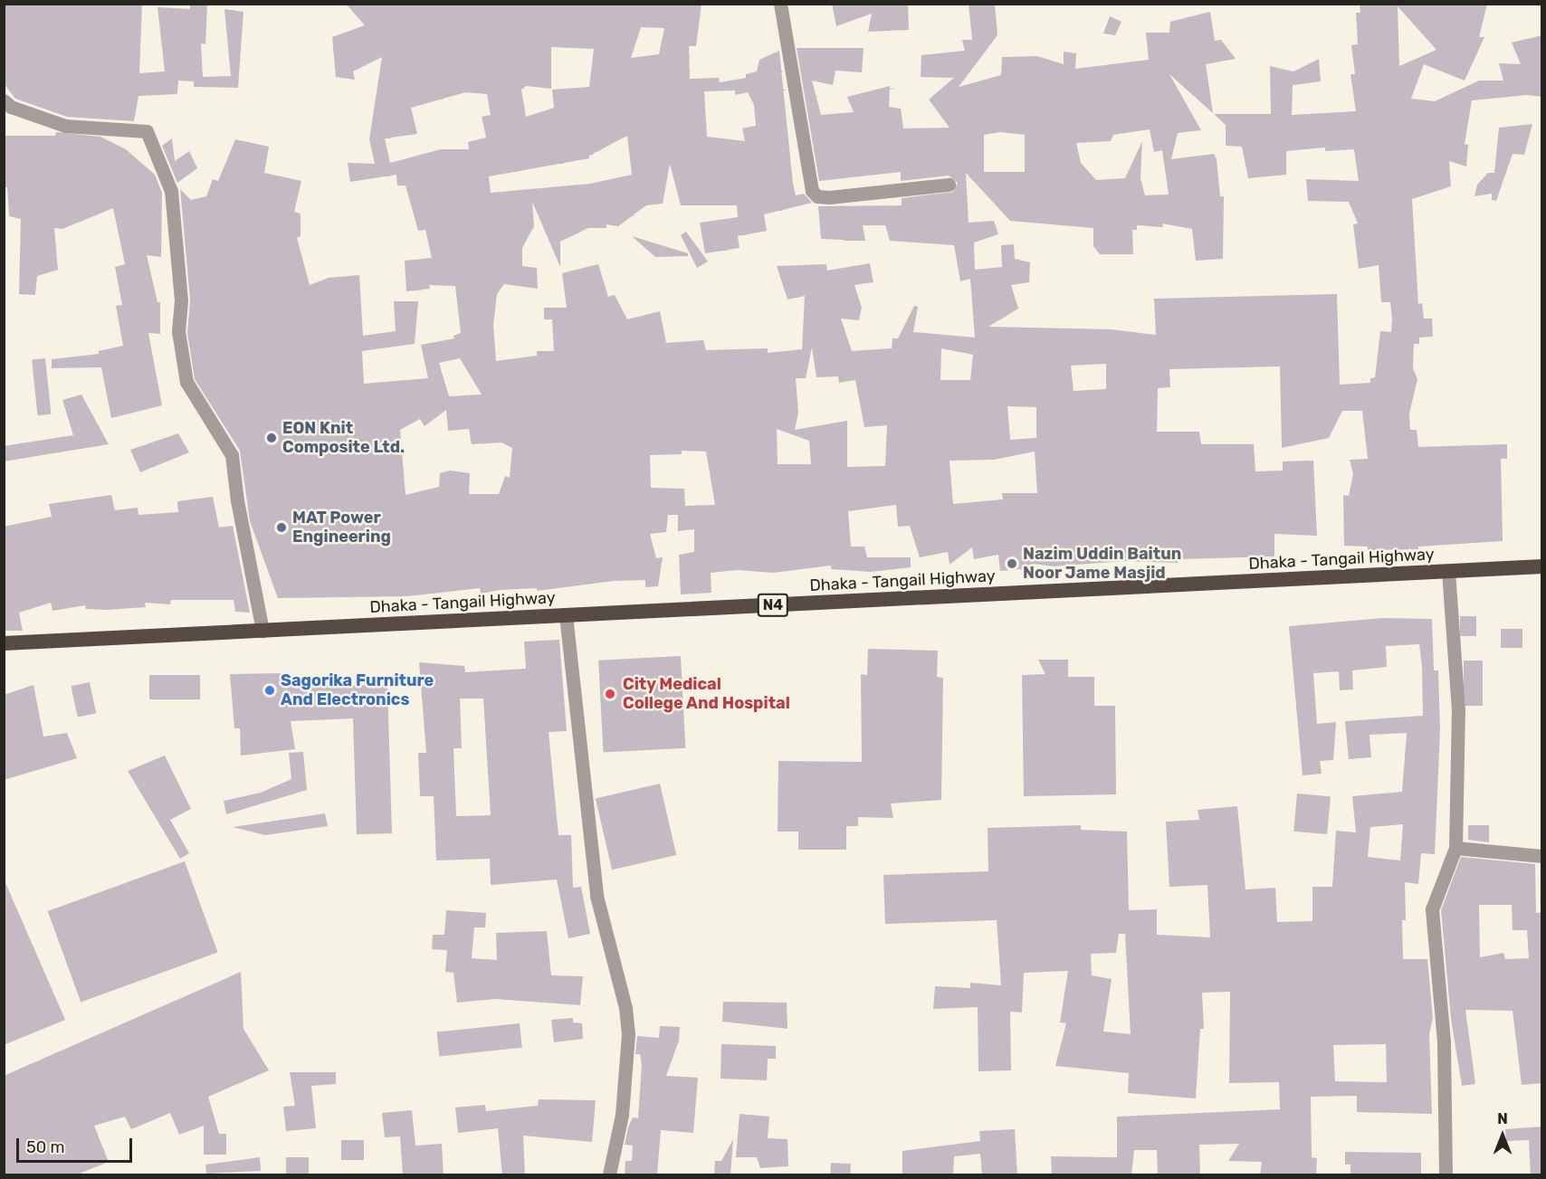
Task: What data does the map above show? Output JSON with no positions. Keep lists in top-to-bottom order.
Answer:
{
  "streets": {
    "highway": ["Dhaka - Tangail Highway", "N4"]
  },
  "places": [
    "EON Knit Composite Ltd.",
    "MAT Power Engineering",
    "Nazim Uddin Baitun Noor Jame Masjid",
    "Sagorika Furniture And Electronics",
    "City Medical College And Hospital"
  ],
  "scale_bar": "50 m",
  "north": "top"
}
